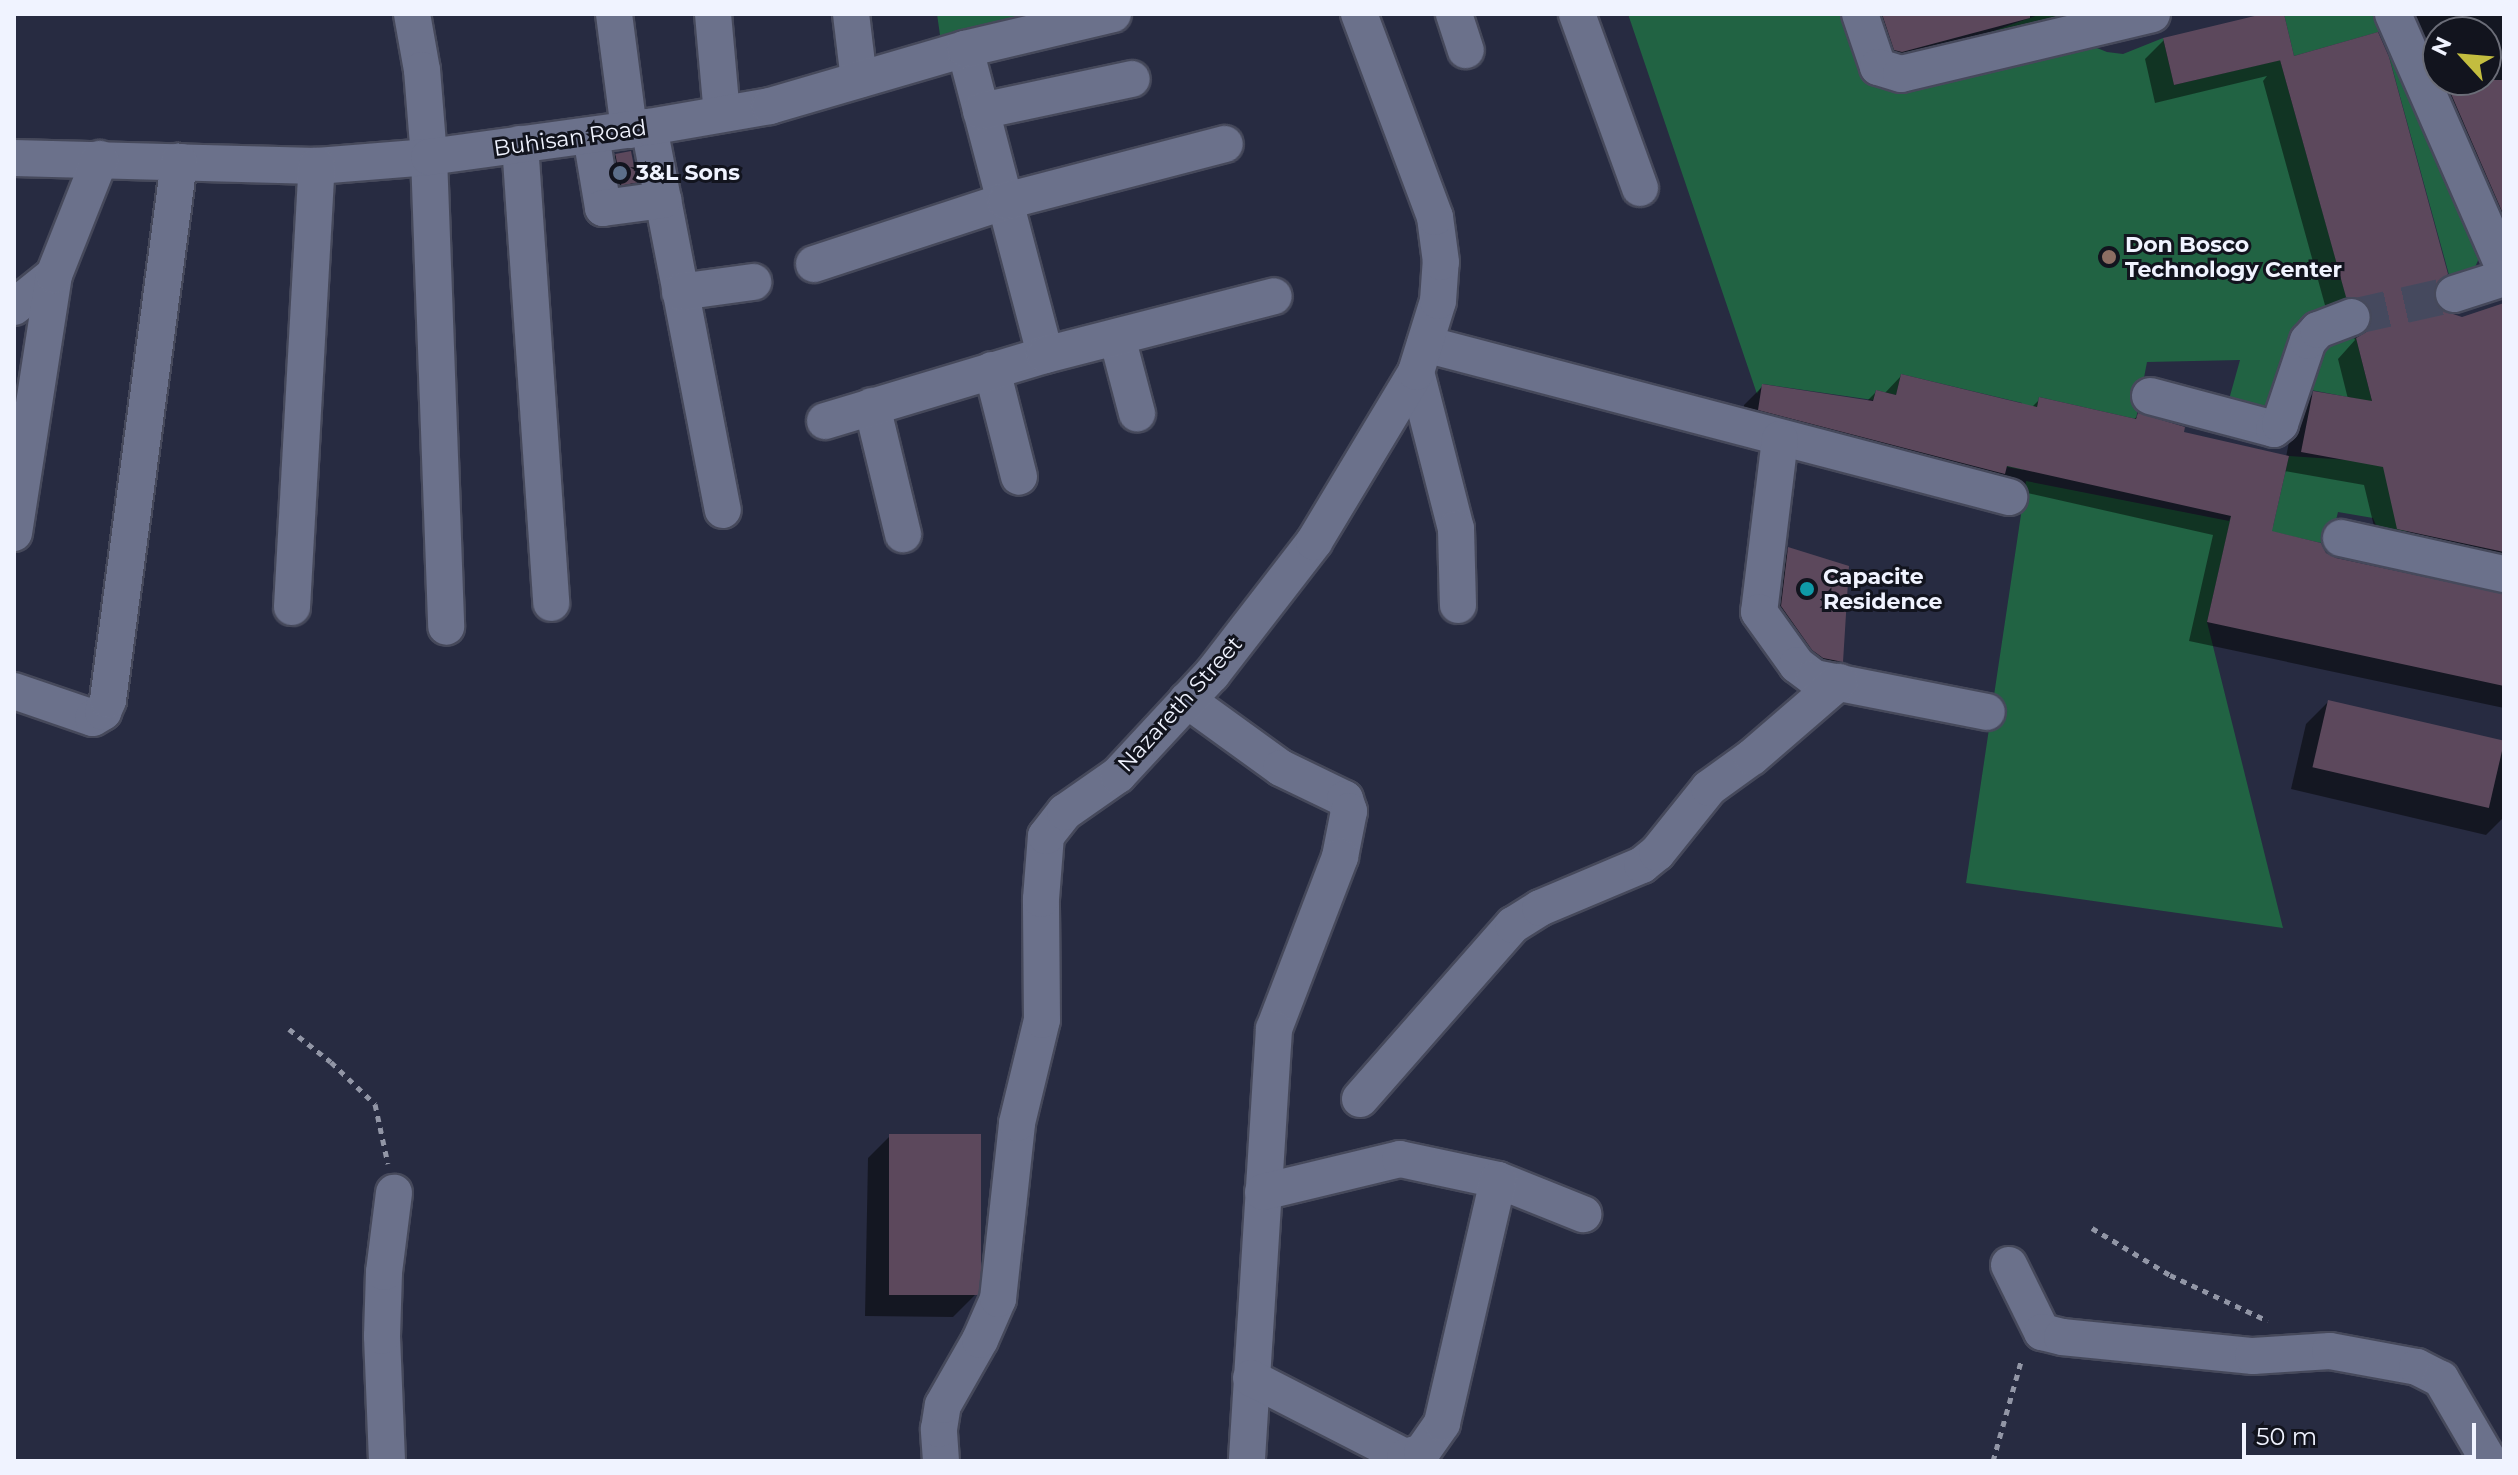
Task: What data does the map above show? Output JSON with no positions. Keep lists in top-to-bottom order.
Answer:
{
  "streets": {
    "street": ["Buhisan Road", "Nazareth Street"]
  },
  "places": ["3&L Sons", "Don Bosco Technology Center", "Capacite Residence"],
  "scale_bar": "50 m",
  "north": "top left"
}
